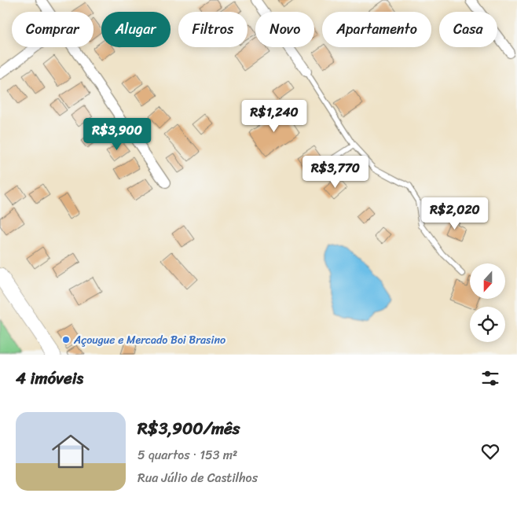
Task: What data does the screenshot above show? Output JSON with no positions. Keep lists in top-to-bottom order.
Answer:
{
  "places": ["Açougue e Mercado Boi Brasino"],
  "north": "bottom",
  "page": {
    "chip": [
      "Comprar",
      "Alugar",
      "Filtros",
      "Novo",
      "Apartamento",
      "Casa"
    ],
    "price": [
      "R$1,240",
      "R$3,900",
      "R$3,770",
      "R$2,020"
    ],
    "heading": "4 imóveis",
    "list": [
      {
        "name": "R$3,900/mês",
        "note": "5 quartos · 153 m² · Rua Júlio de Castilhos"
      }
    ]
  }
}
